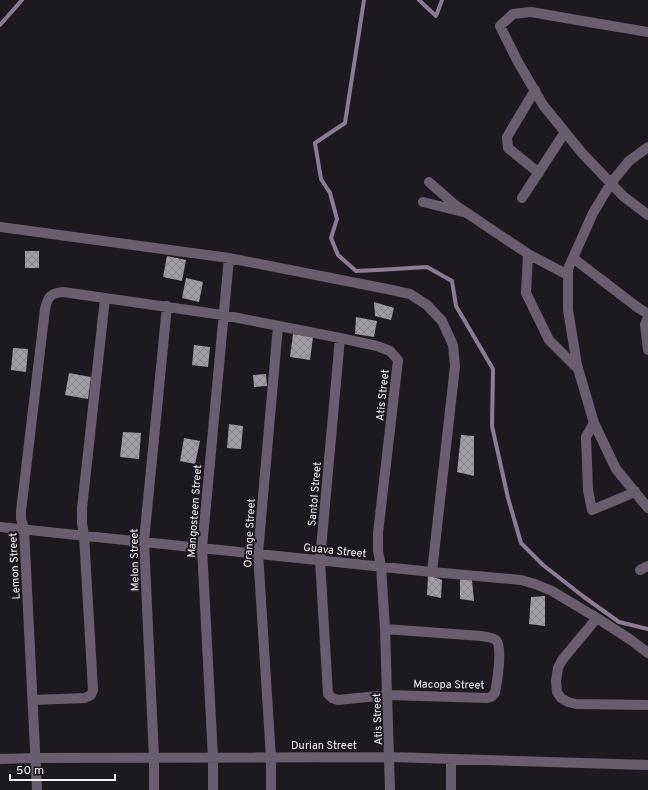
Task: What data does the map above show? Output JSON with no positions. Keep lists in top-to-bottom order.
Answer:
{
  "streets": {
    "street": [
      "Atis Street",
      "Santol Street",
      "Mangosteen Street",
      "Orange Street",
      "Guava Street",
      "Melon Street",
      "Lemon Street",
      "Macopa Street",
      "Durian Street"
    ]
  },
  "crossings": [
    ["Atis Street", "Santol Street"],
    ["Atis Street", "Mangosteen Street"],
    ["Atis Street", "Orange Street"],
    ["Atis Street", "Guava Street"],
    ["Atis Street", "Melon Street"],
    ["Atis Street", "Lemon Street"],
    ["Atis Street", "Macopa Street"],
    ["Atis Street", "Durian Street"],
    ["Santol Street", "Guava Street"],
    ["Santol Street", "Macopa Street"],
    ["Mangosteen Street", "Guava Street"],
    ["Mangosteen Street", "Durian Street"],
    ["Orange Street", "Guava Street"],
    ["Orange Street", "Durian Street"],
    ["Guava Street", "Melon Street"],
    ["Guava Street", "Lemon Street"],
    ["Melon Street", "Durian Street"],
    ["Lemon Street", "Durian Street"]
  ],
  "scale_bar": "50 m"
}
